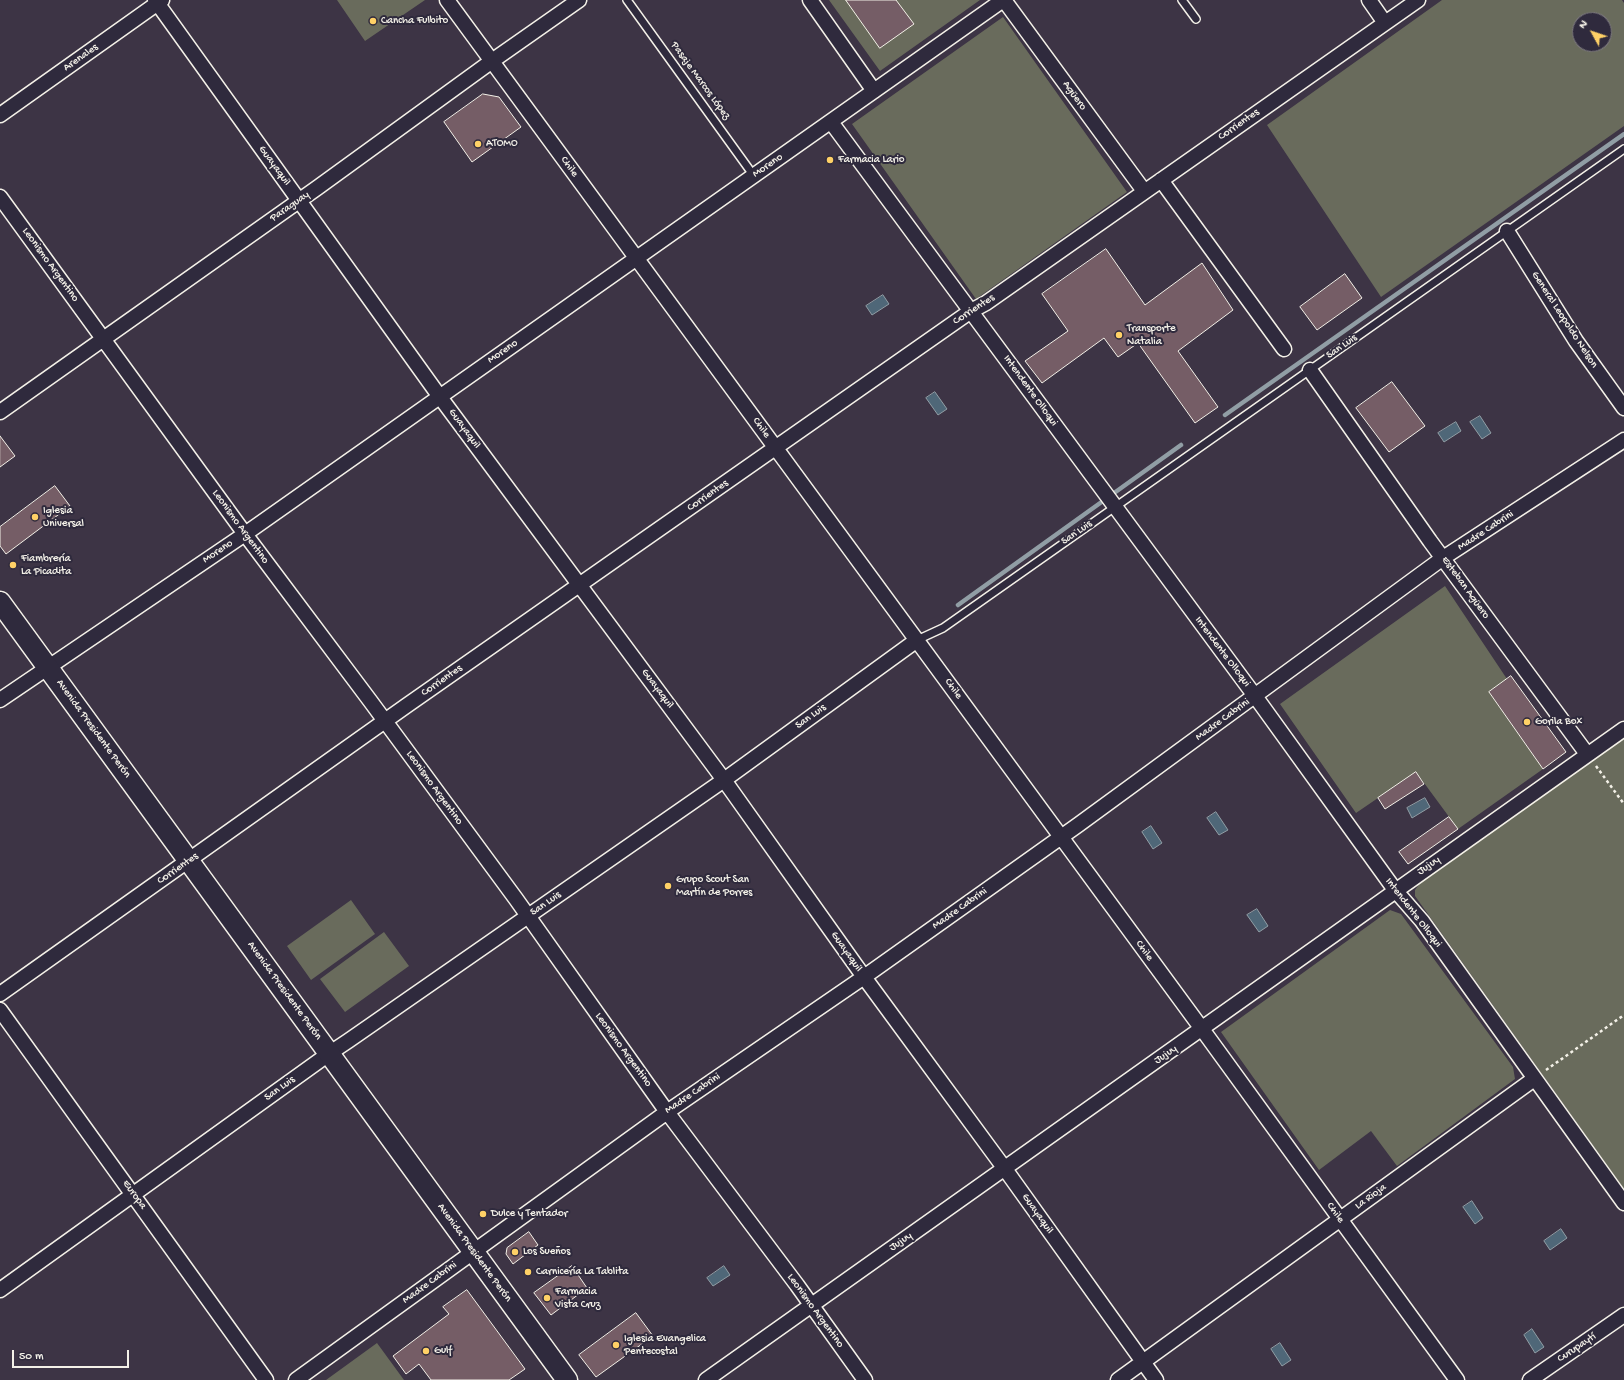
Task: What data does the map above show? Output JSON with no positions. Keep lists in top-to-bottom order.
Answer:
{
  "streets": {
    "main road": ["Avenida Presidente Perón"],
    "street": [
      "Arenales",
      "Agüero",
      "Corrientes",
      "Guayaquil",
      "Moreno",
      "Chile",
      "Paraguay",
      "Leonismo Argentino",
      "General Leopoldo Nelson",
      "San Luis",
      "Intendente Olloqui",
      "Madre Cabrini",
      "Esteban Agüero",
      "Jujuy",
      "Europa",
      "La Rioja",
      "Curupaytí"
    ],
    "lane": ["Pasaje Marcos López"]
  },
  "crossings": [
    ["Arenales", "Guayaquil"],
    ["Pasaje Marcos López", "Moreno"],
    ["Agüero", "Corrientes"],
    ["Agüero", "Moreno"],
    ["Corrientes", "Guayaquil"],
    ["Corrientes", "Chile"],
    ["Corrientes", "Leonismo Argentino"],
    ["Corrientes", "Intendente Olloqui"],
    ["Corrientes", "Avenida Presidente Perón"],
    ["Guayaquil", "Moreno"],
    ["Guayaquil", "Paraguay"],
    ["Guayaquil", "San Luis"],
    ["Guayaquil", "Madre Cabrini"],
    ["Guayaquil", "Jujuy"],
    ["Guayaquil", "La Rioja"],
    ["Moreno", "Chile"],
    ["Moreno", "Leonismo Argentino"],
    ["Moreno", "Intendente Olloqui"],
    ["Moreno", "Avenida Presidente Perón"],
    ["Chile", "Paraguay"],
    ["Chile", "San Luis"],
    ["Chile", "Madre Cabrini"],
    ["Chile", "Jujuy"],
    ["Chile", "La Rioja"],
    ["Paraguay", "Leonismo Argentino"],
    ["Leonismo Argentino", "San Luis"],
    ["Leonismo Argentino", "Madre Cabrini"],
    ["Leonismo Argentino", "Jujuy"],
    ["General Leopoldo Nelson", "San Luis"],
    ["San Luis", "Intendente Olloqui"],
    ["San Luis", "Esteban Agüero"],
    ["San Luis", "Avenida Presidente Perón"],
    ["San Luis", "Europa"],
    ["Intendente Olloqui", "Madre Cabrini"],
    ["Intendente Olloqui", "Jujuy"],
    ["Intendente Olloqui", "La Rioja"],
    ["Madre Cabrini", "Esteban Agüero"],
    ["Madre Cabrini", "Avenida Presidente Perón"],
    ["Esteban Agüero", "Jujuy"]
  ],
  "places": [
    "Cancha Fulbito",
    "ATOMO",
    "Farmacia Lario",
    "Transporte Natalia",
    "Iglesia Universal",
    "Fiambrería La Picadita",
    "Gorila Box",
    "Grupo Scout San Martín de Porres",
    "Dulce y Tentador",
    "Los Sueños",
    "Carnicería La Tablita",
    "Farmacia Vista Cruz",
    "Iglesia Evangelica Pentecostal",
    "Gulf"
  ],
  "scale_bar": "50 m",
  "north": "top left"
}
